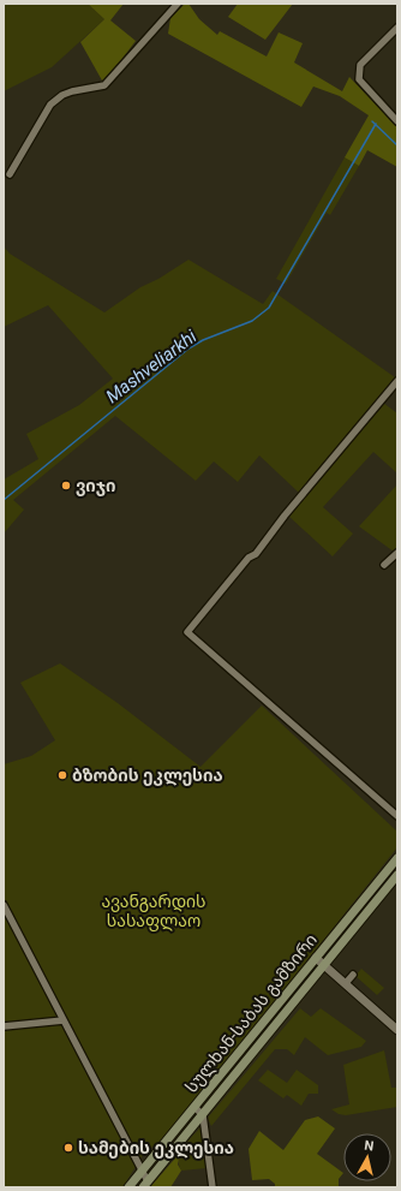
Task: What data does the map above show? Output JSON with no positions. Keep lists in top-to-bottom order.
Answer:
{
  "streets": {
    "main road": ["სულხან-საბას გამზირი"]
  },
  "water": ["Mashveliarkhi"],
  "parks": ["ავანგარდის სასაფლაო"],
  "places": ["ვიჯი", "ბზობის ეკლესია", "სამების ეკლესია"],
  "north": "top"
}
